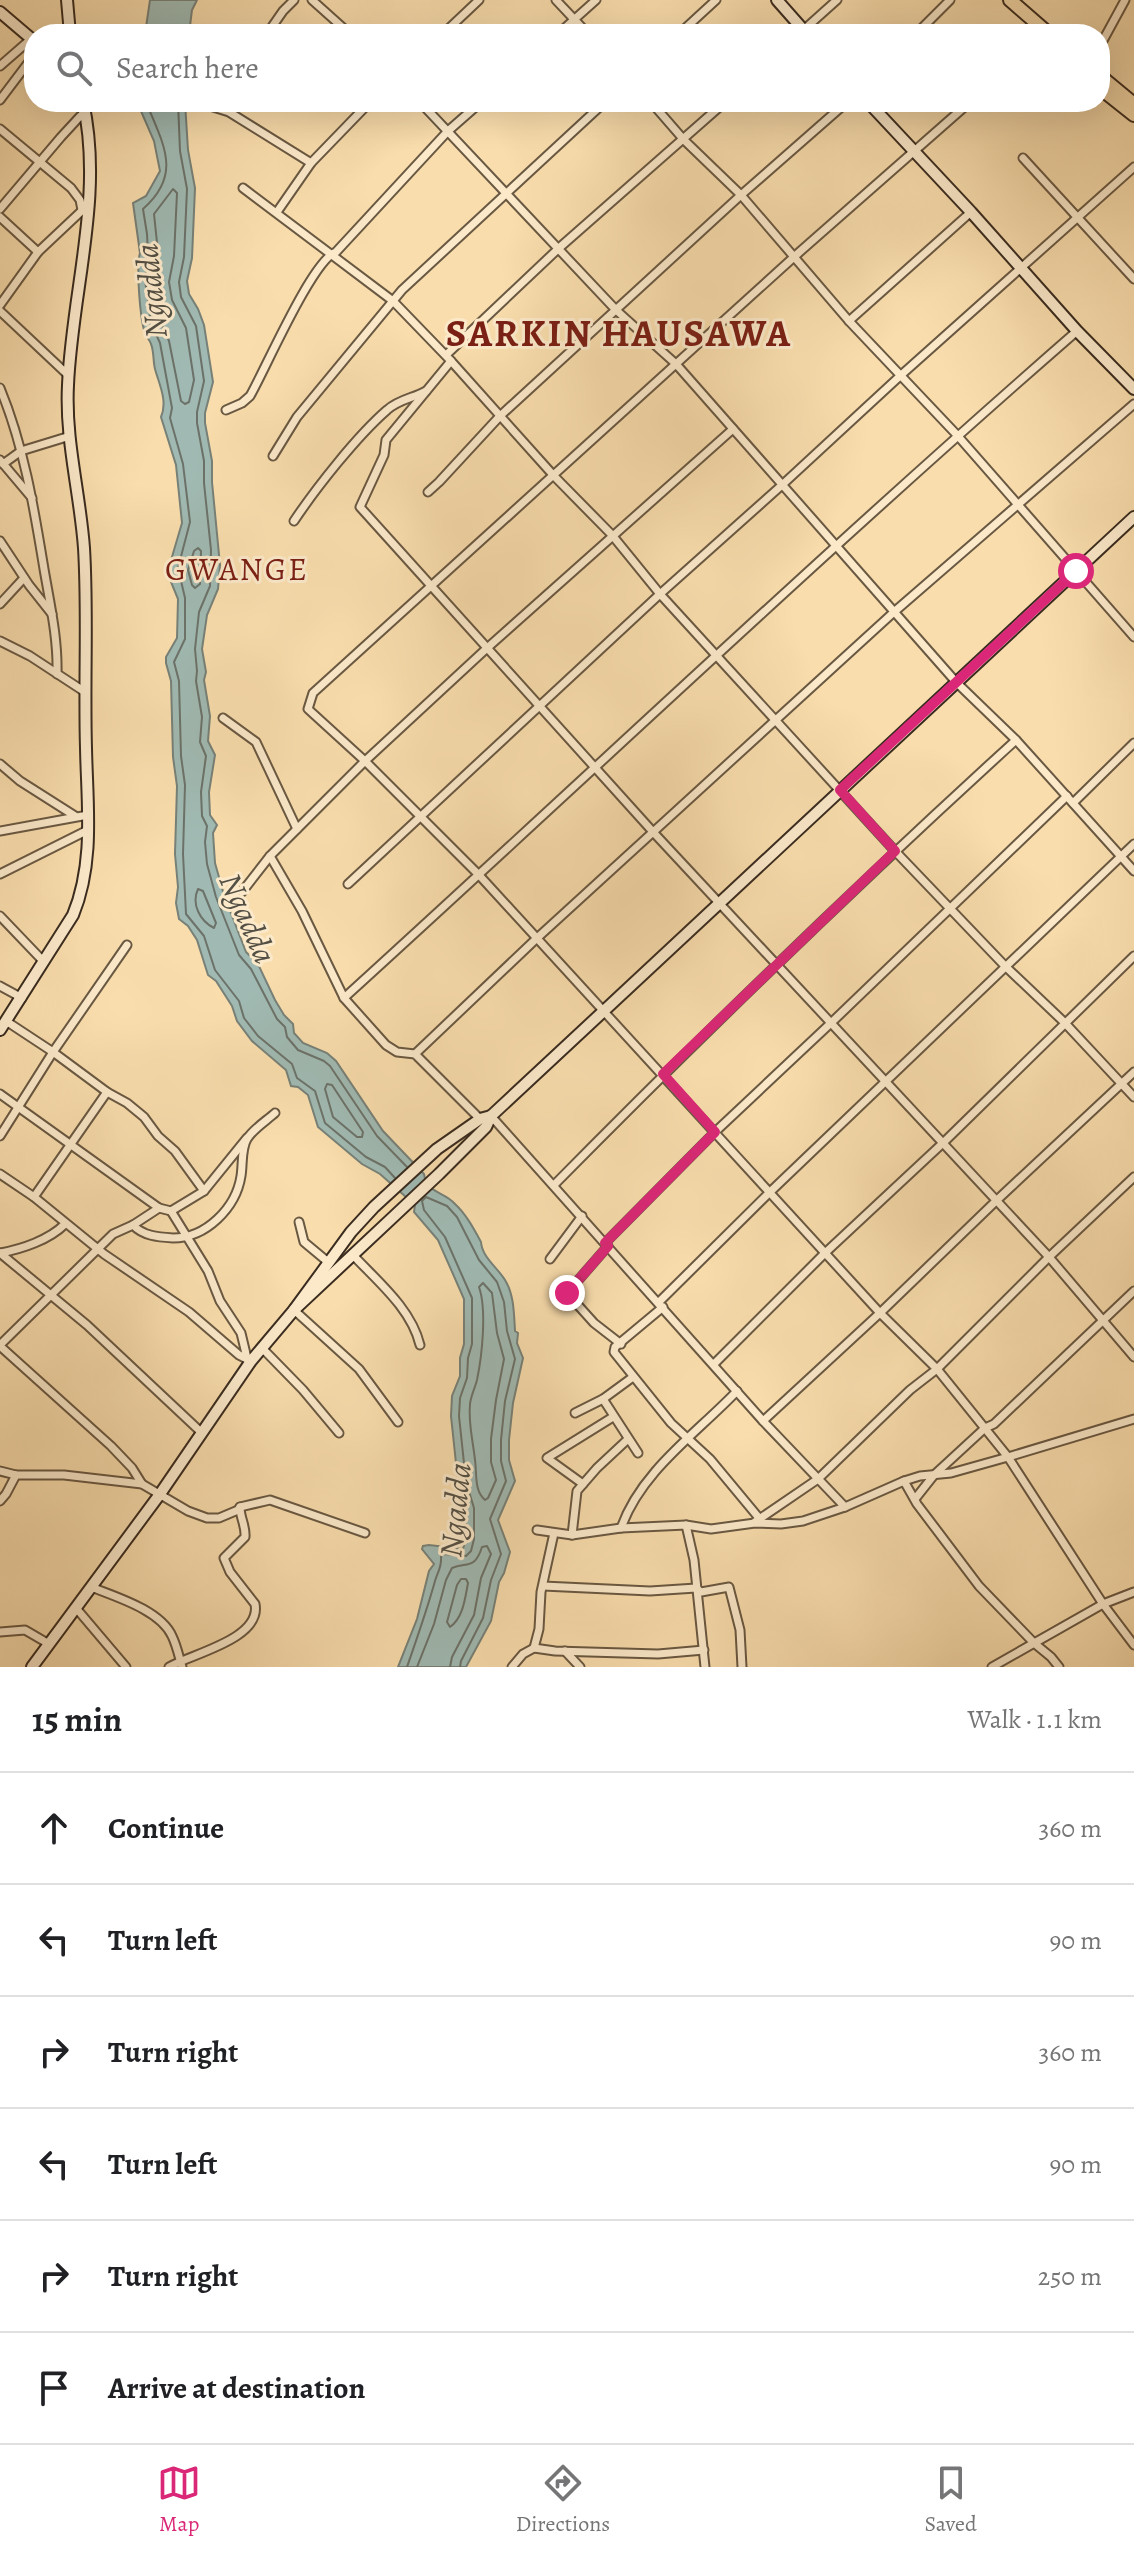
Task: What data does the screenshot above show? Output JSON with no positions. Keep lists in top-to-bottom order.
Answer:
{
  "districts": ["SARKIN HAUSAWA", "GWANGE"],
  "water": ["Ngadda"],
  "page": {
    "search": "Search here",
    "heading": ["15 min", "Walk · 1.1 km"],
    "list": [
      ["Continue", "360 m"],
      ["Turn left", "90 m"],
      ["Turn right", "360 m"],
      ["Turn left", "90 m"],
      ["Turn right", "250 m"],
      "Arrive at destination"
    ],
    "nav": ["Map", "Directions", "Saved"]
  }
}
